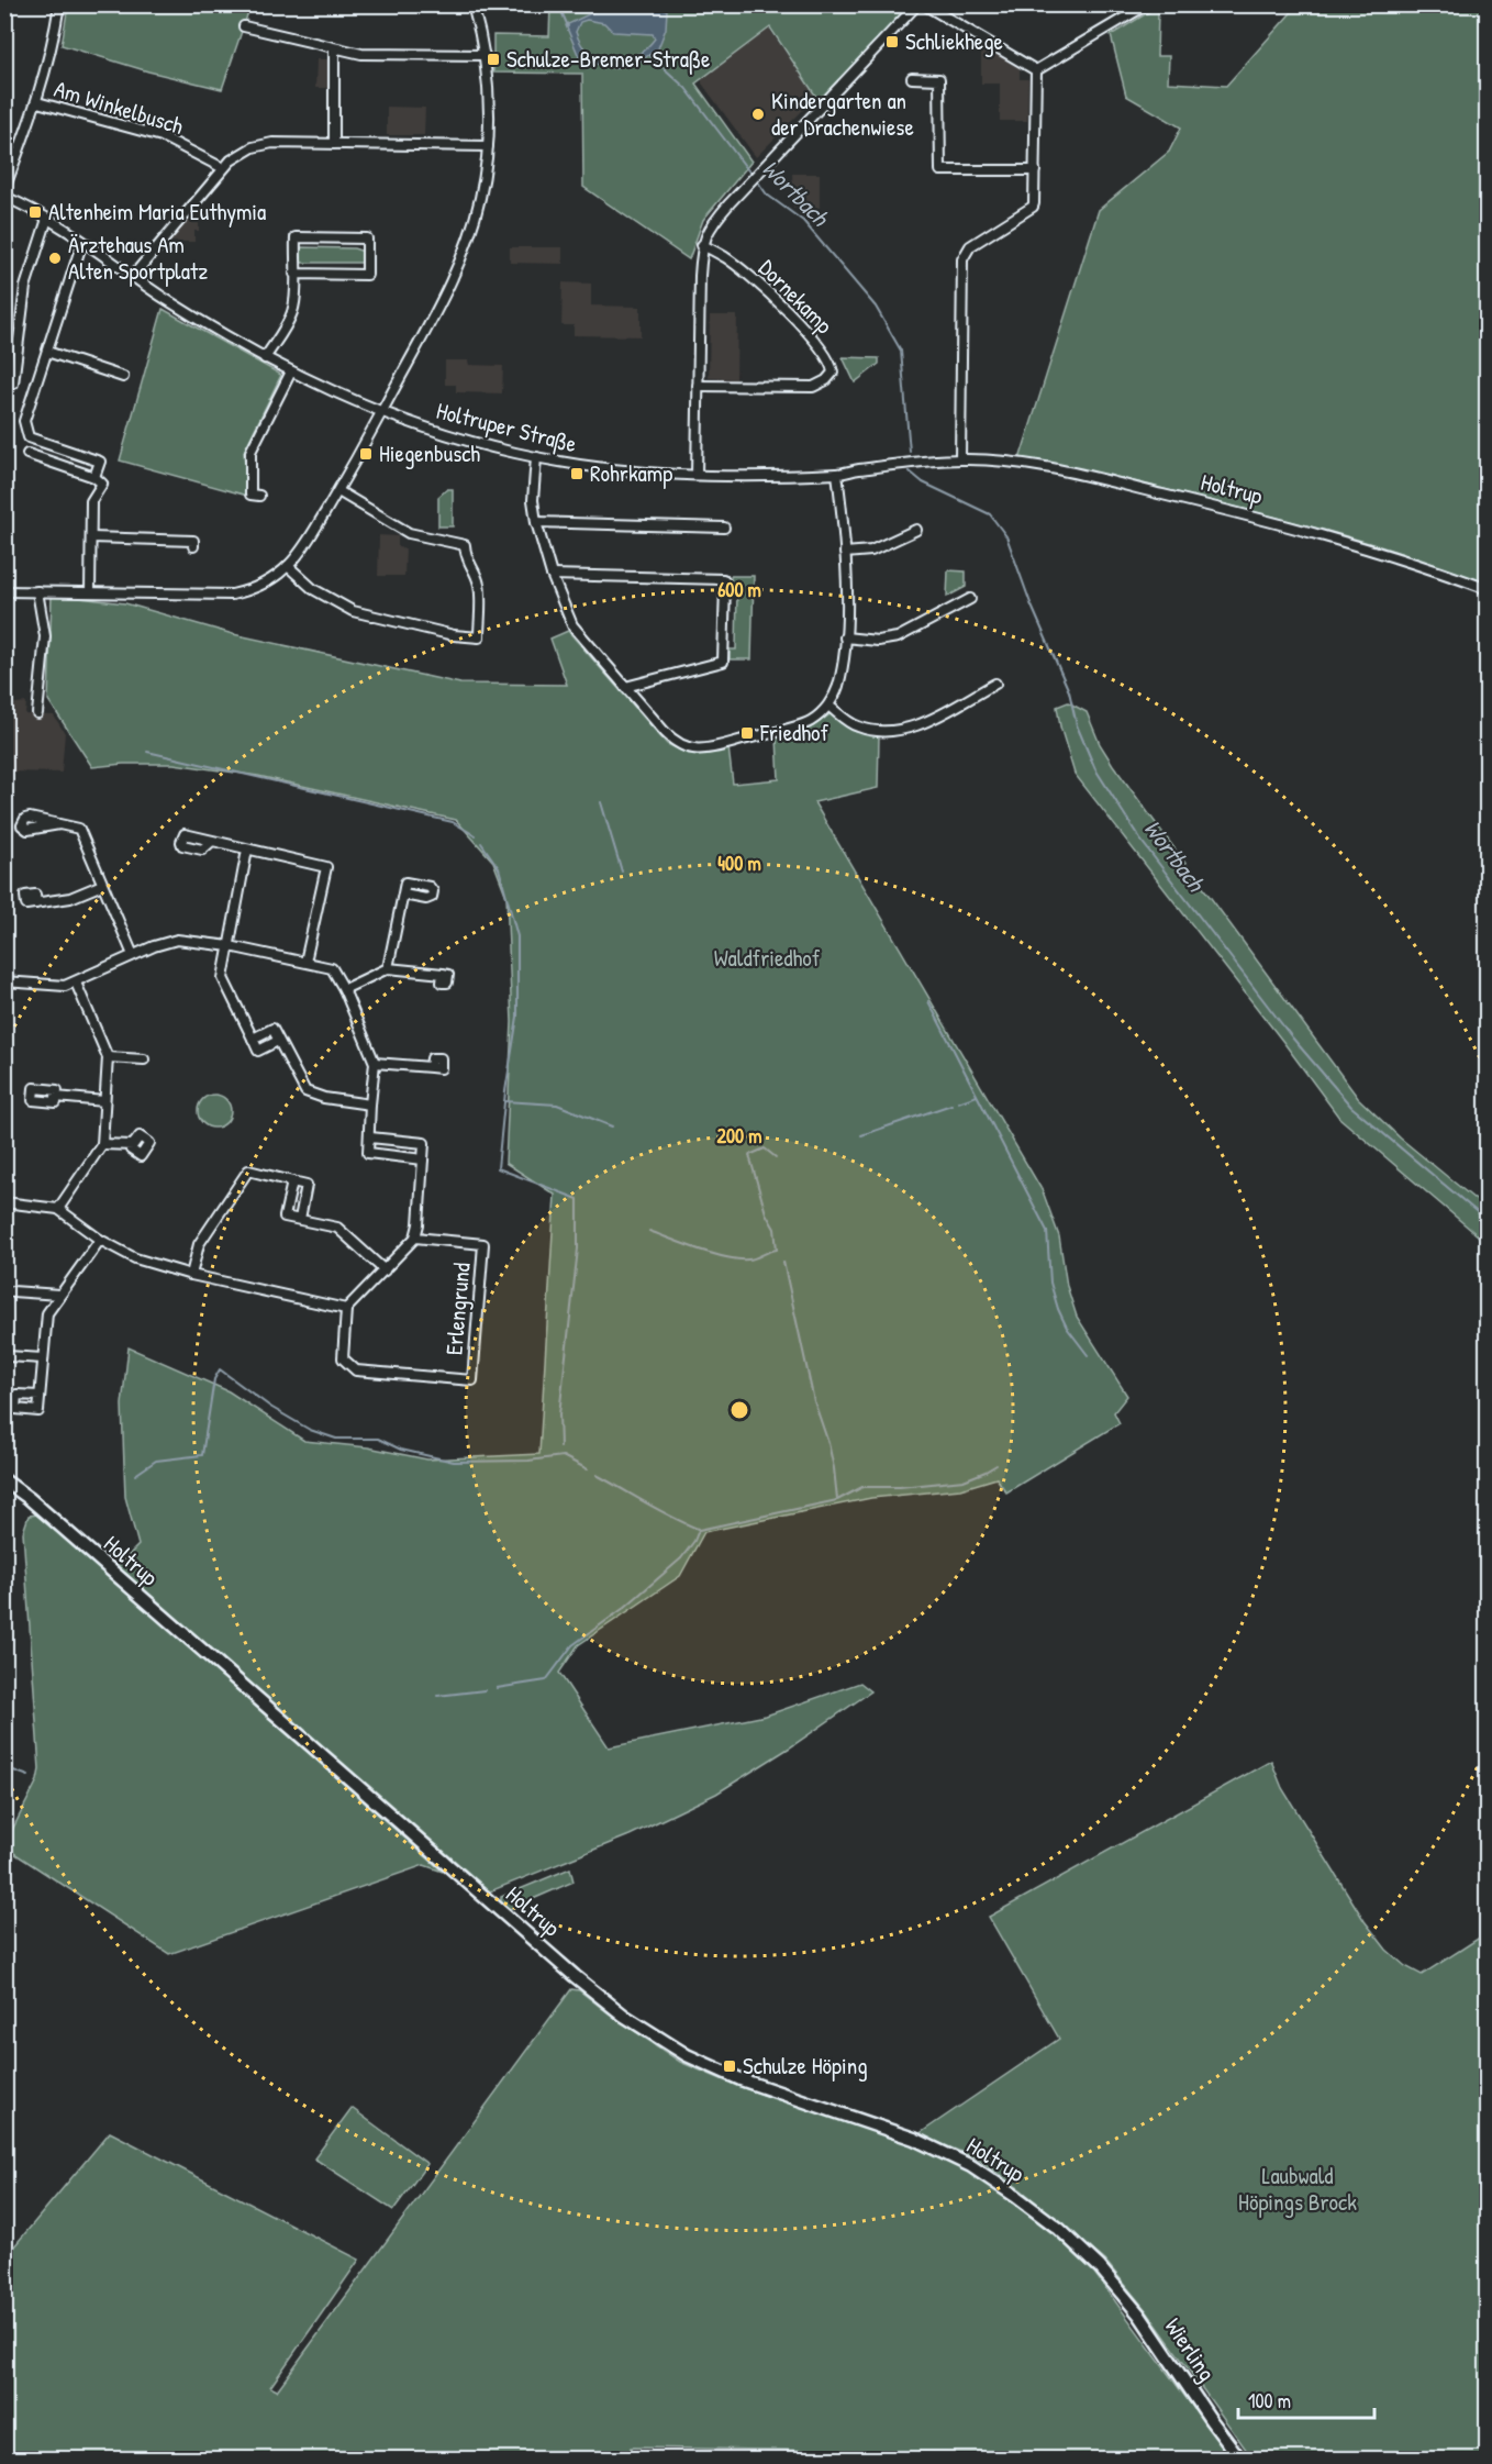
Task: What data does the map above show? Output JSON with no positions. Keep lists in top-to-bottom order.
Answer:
{
  "streets": {
    "main road": ["Holtrup", "Wierling"],
    "street": [
      "Am Winkelbusch",
      "Dornekamp",
      "Holtruper Straße",
      "Erlengrund"
    ]
  },
  "crossings": [
    ["Holtruper Straße", "Holtrup"],
    ["Holtrup", "Wierling"]
  ],
  "water": ["Wortbach"],
  "parks": ["Waldfriedhof", "Laubwald Höpings Brock"],
  "places": {
    "transit": [
      "Schliekhege",
      "Schulze-Bremer-Straße",
      "Altenheim Maria Euthymia",
      "Hiegenbusch",
      "Rohrkamp",
      "Friedhof",
      "Schulze Höping"
    ],
    "other": ["Kindergarten an der Drachenwiese", "Ärztehaus Am Alten Sportplatz"]
  },
  "scale_bar": "100 m",
  "rings": ["600 m", "400 m", "200 m"]
}
